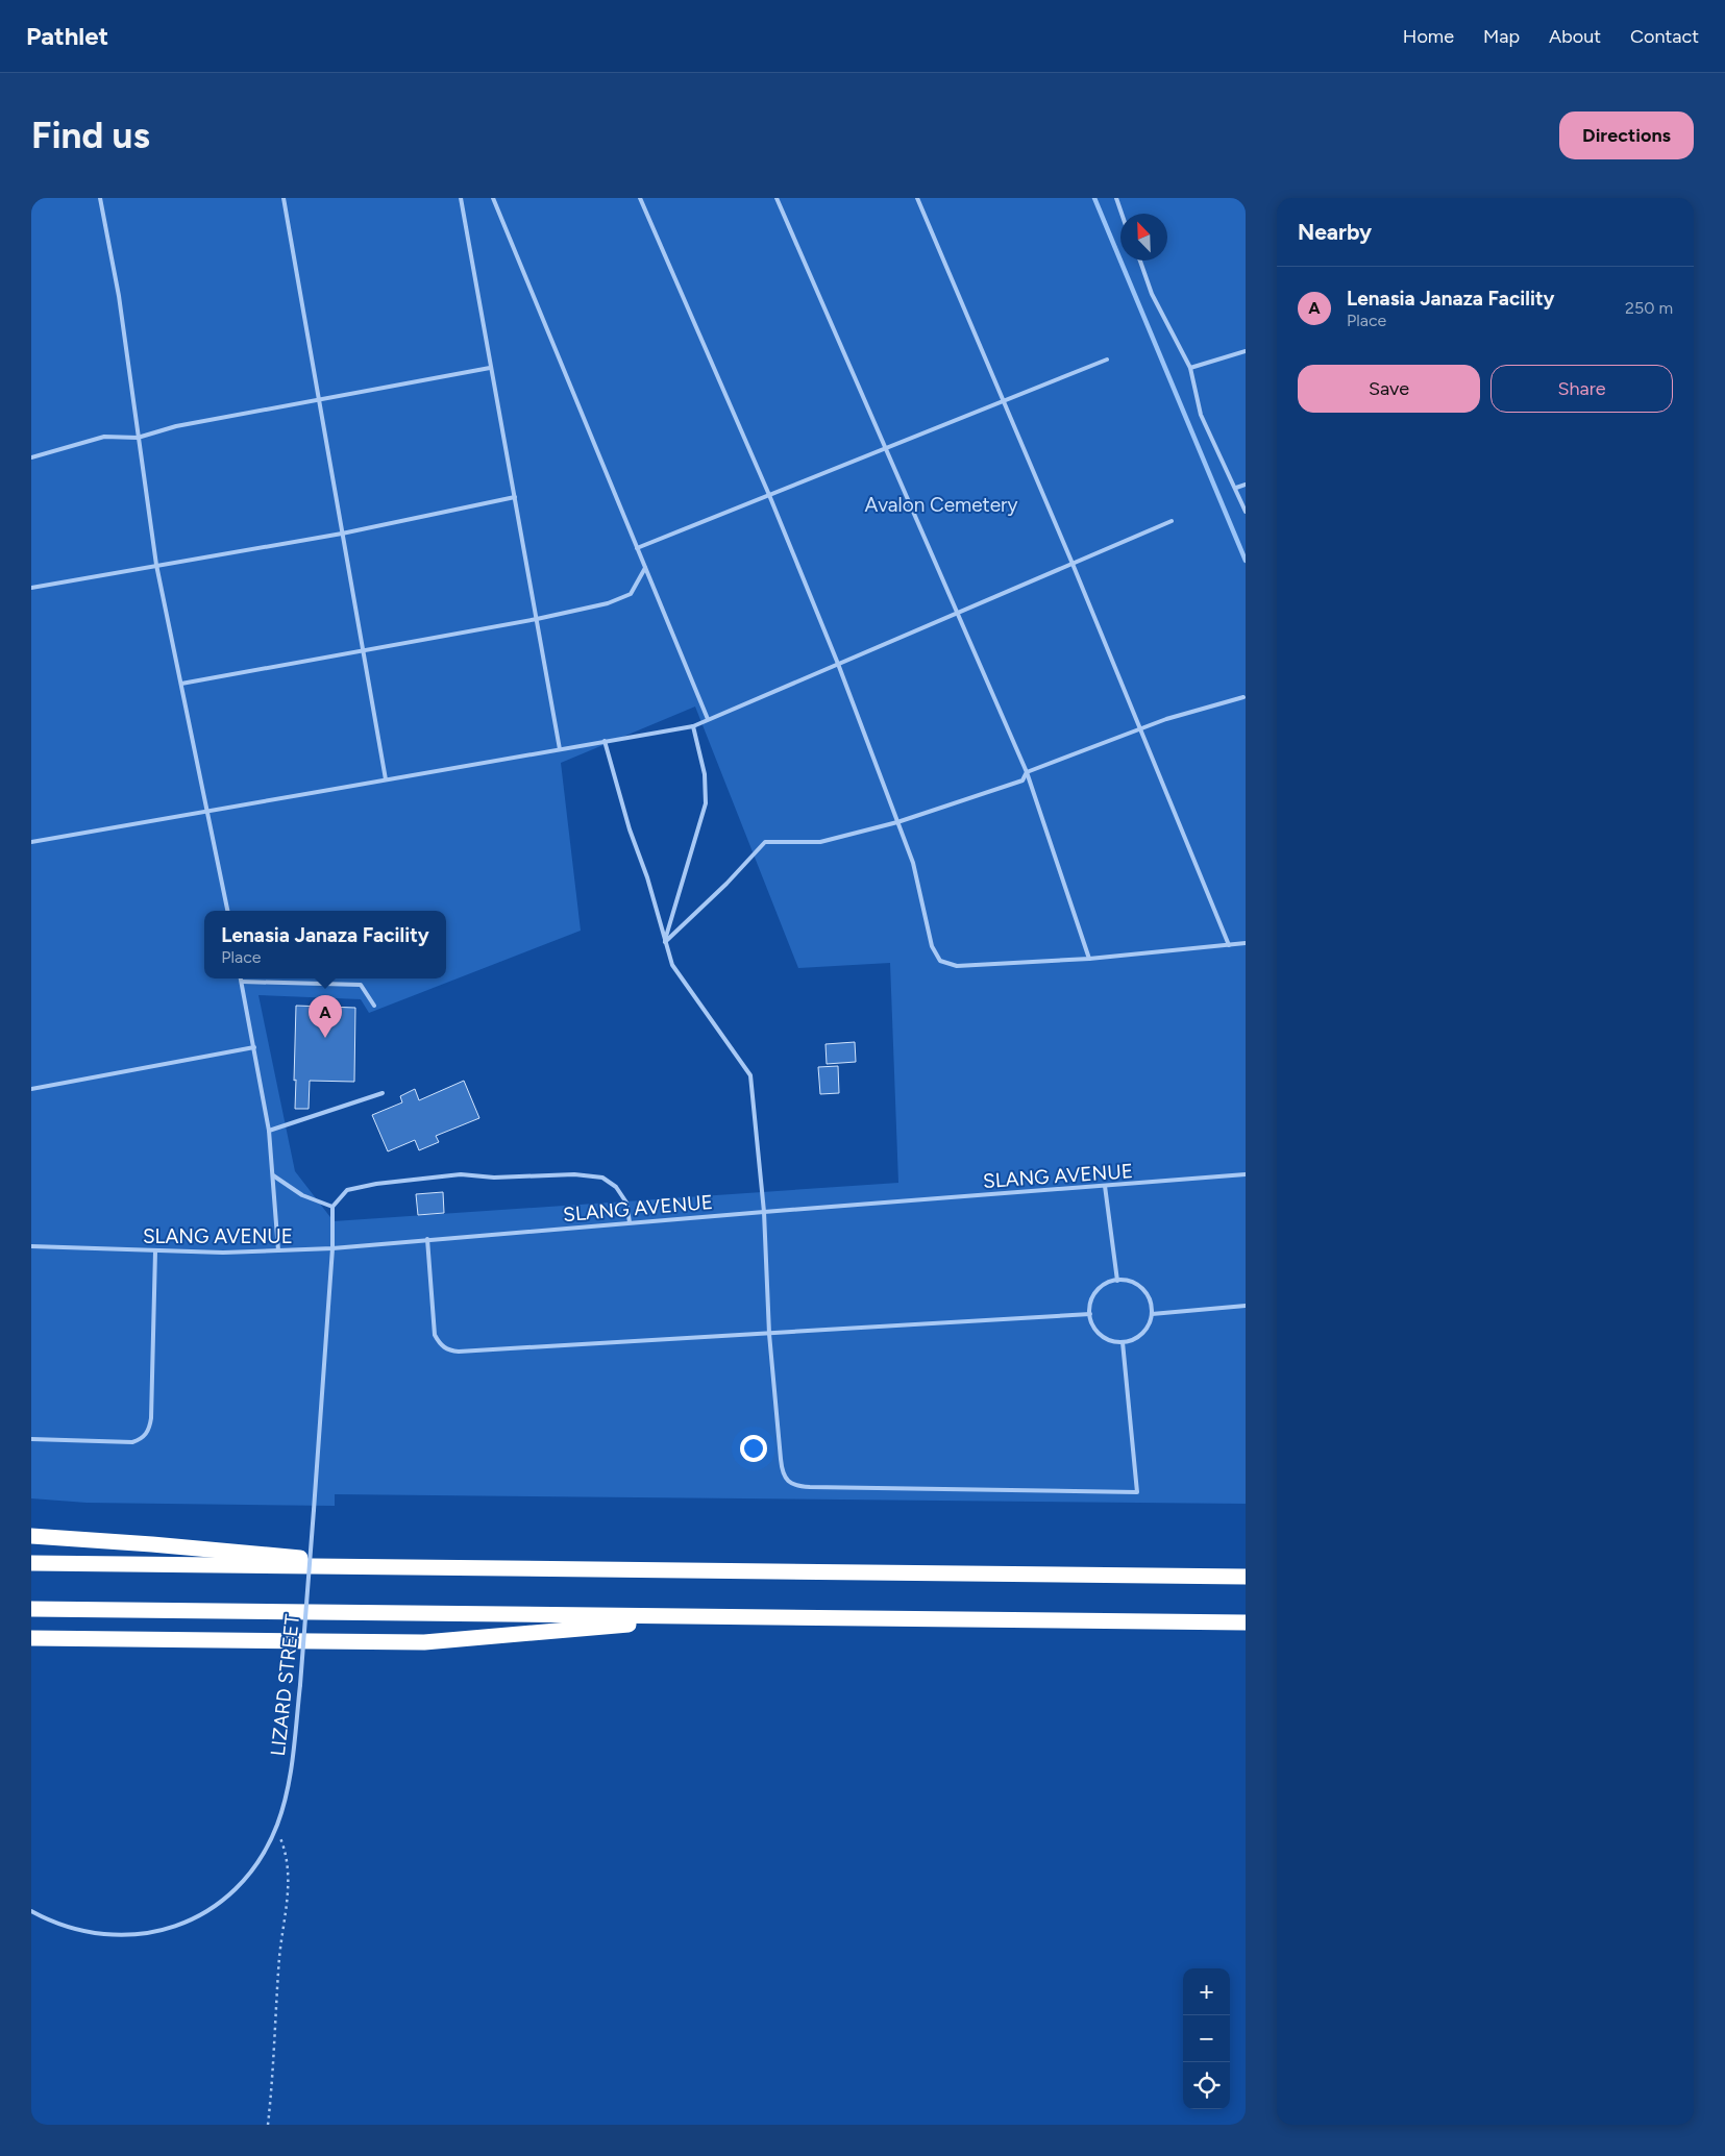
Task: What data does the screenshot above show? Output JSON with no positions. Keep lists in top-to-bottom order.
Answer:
{
  "streets": {
    "lane": ["SLANG AVENUE", "LIZARD STREET"]
  },
  "crossings": [
    ["SLANG AVENUE", "LIZARD STREET"]
  ],
  "parks": ["Avalon Cemetery"],
  "north": "top left",
  "page": {
    "header": "Pathlet",
    "nav": [
      "Home",
      "Map",
      "About",
      "Contact"
    ],
    "buttons": [
      "Directions",
      ["Save", "Share"]
    ],
    "title": "Find us",
    "heading": "Nearby",
    "list": [
      {
        "mark": "A",
        "name": "Lenasia Janaza Facility",
        "note": "Place",
        "value": "250 m"
      }
    ],
    "popup": ["Lenasia Janaza Facility", "Place"],
    "pins": "A",
    "map_buttons": ["+", "−"]
  }
}
